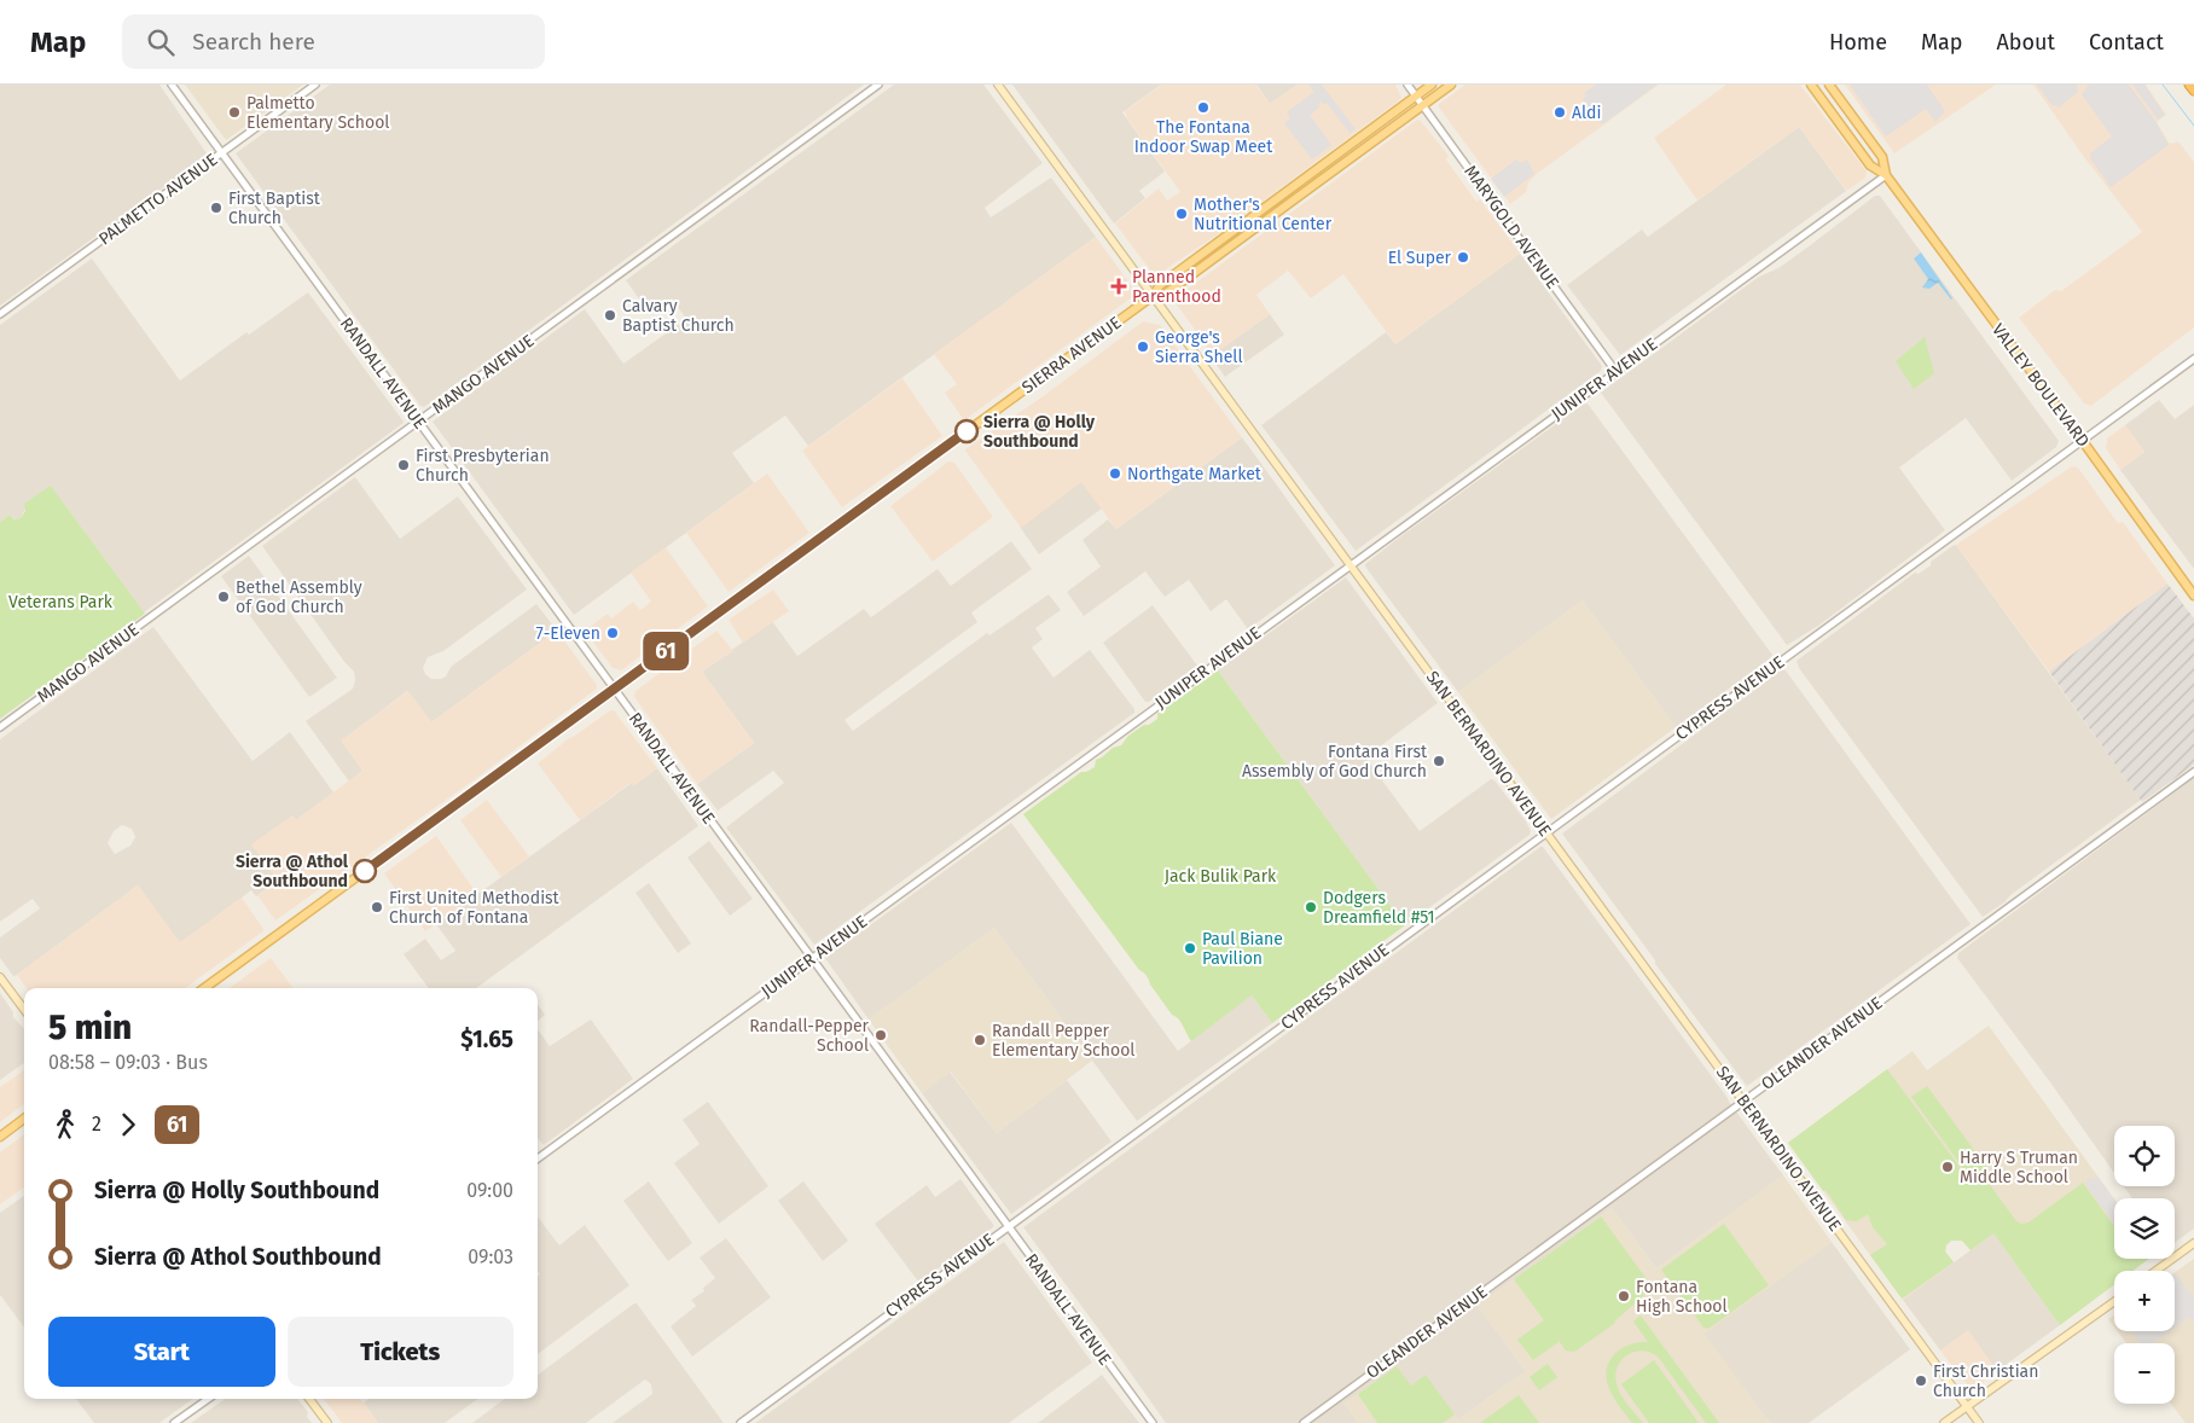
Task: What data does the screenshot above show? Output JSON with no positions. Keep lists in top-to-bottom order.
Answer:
{
  "streets": {
    "main road": ["SIERRA AVENUE", "VALLEY BOULEVARD", "SAN BERNARDINO AVENUE"],
    "street": [
      "PALMETTO AVENUE",
      "MARYGOLD AVENUE",
      "RANDALL AVENUE",
      "MANGO AVENUE",
      "JUNIPER AVENUE",
      "CYPRESS AVENUE",
      "OLEANDER AVENUE"
    ]
  },
  "crossings": [
    ["PALMETTO AVENUE", "RANDALL AVENUE"],
    ["MARYGOLD AVENUE", "SIERRA AVENUE"],
    ["MARYGOLD AVENUE", "JUNIPER AVENUE"],
    ["SIERRA AVENUE", "RANDALL AVENUE"],
    ["SIERRA AVENUE", "SAN BERNARDINO AVENUE"],
    ["RANDALL AVENUE", "MANGO AVENUE"],
    ["RANDALL AVENUE", "JUNIPER AVENUE"],
    ["RANDALL AVENUE", "CYPRESS AVENUE"],
    ["JUNIPER AVENUE", "VALLEY BOULEVARD"],
    ["JUNIPER AVENUE", "SAN BERNARDINO AVENUE"],
    ["VALLEY BOULEVARD", "CYPRESS AVENUE"],
    ["CYPRESS AVENUE", "SAN BERNARDINO AVENUE"],
    ["SAN BERNARDINO AVENUE", "OLEANDER AVENUE"]
  ],
  "parks": ["Veterans Park", "Jack Bulik Park"],
  "places": {
    "other": [
      "The Fontana Indoor Swap Meet",
      "Palmetto Elementary School",
      "Aldi",
      "First Baptist Church",
      "Mother's Nutritional Center",
      "El Super",
      "Calvary Baptist Church",
      "George's Sierra Shell",
      "Sierra @ Holly Southbound",
      "First Presbyterian Church",
      "Northgate Market",
      "Bethel Assembly of God Church",
      "7-Eleven",
      "Fontana First Assembly of God Church",
      "Sierra @ Athol Southbound",
      "First United Methodist Church of Fontana",
      "Dodgers Dreamfield #51",
      "Paul Biane Pavilion",
      "Randall-Pepper School",
      "Randall Pepper Elementary School",
      "Harry S Truman Middle School",
      "Fontana High School",
      "First Christian Church"
    ],
    "health": ["Planned Parenthood"]
  },
  "lines": ["bus line 61"],
  "page": {
    "header": "Map",
    "search": "Search here",
    "nav": [
      "Home",
      "Map",
      "About",
      "Contact"
    ],
    "on_map": "61",
    "heading": ["5 min", "08:58 – 09:03 · Bus", "$1.65"],
    "legs": ["2", "61"],
    "map_buttons": ["+", "−"],
    "list": [
      {
        "name": "Sierra @ Holly Southbound",
        "value": "09:00"
      },
      {
        "name": "Sierra @ Athol Southbound",
        "value": "09:03"
      }
    ],
    "buttons": ["Start", "Tickets"]
  }
}
